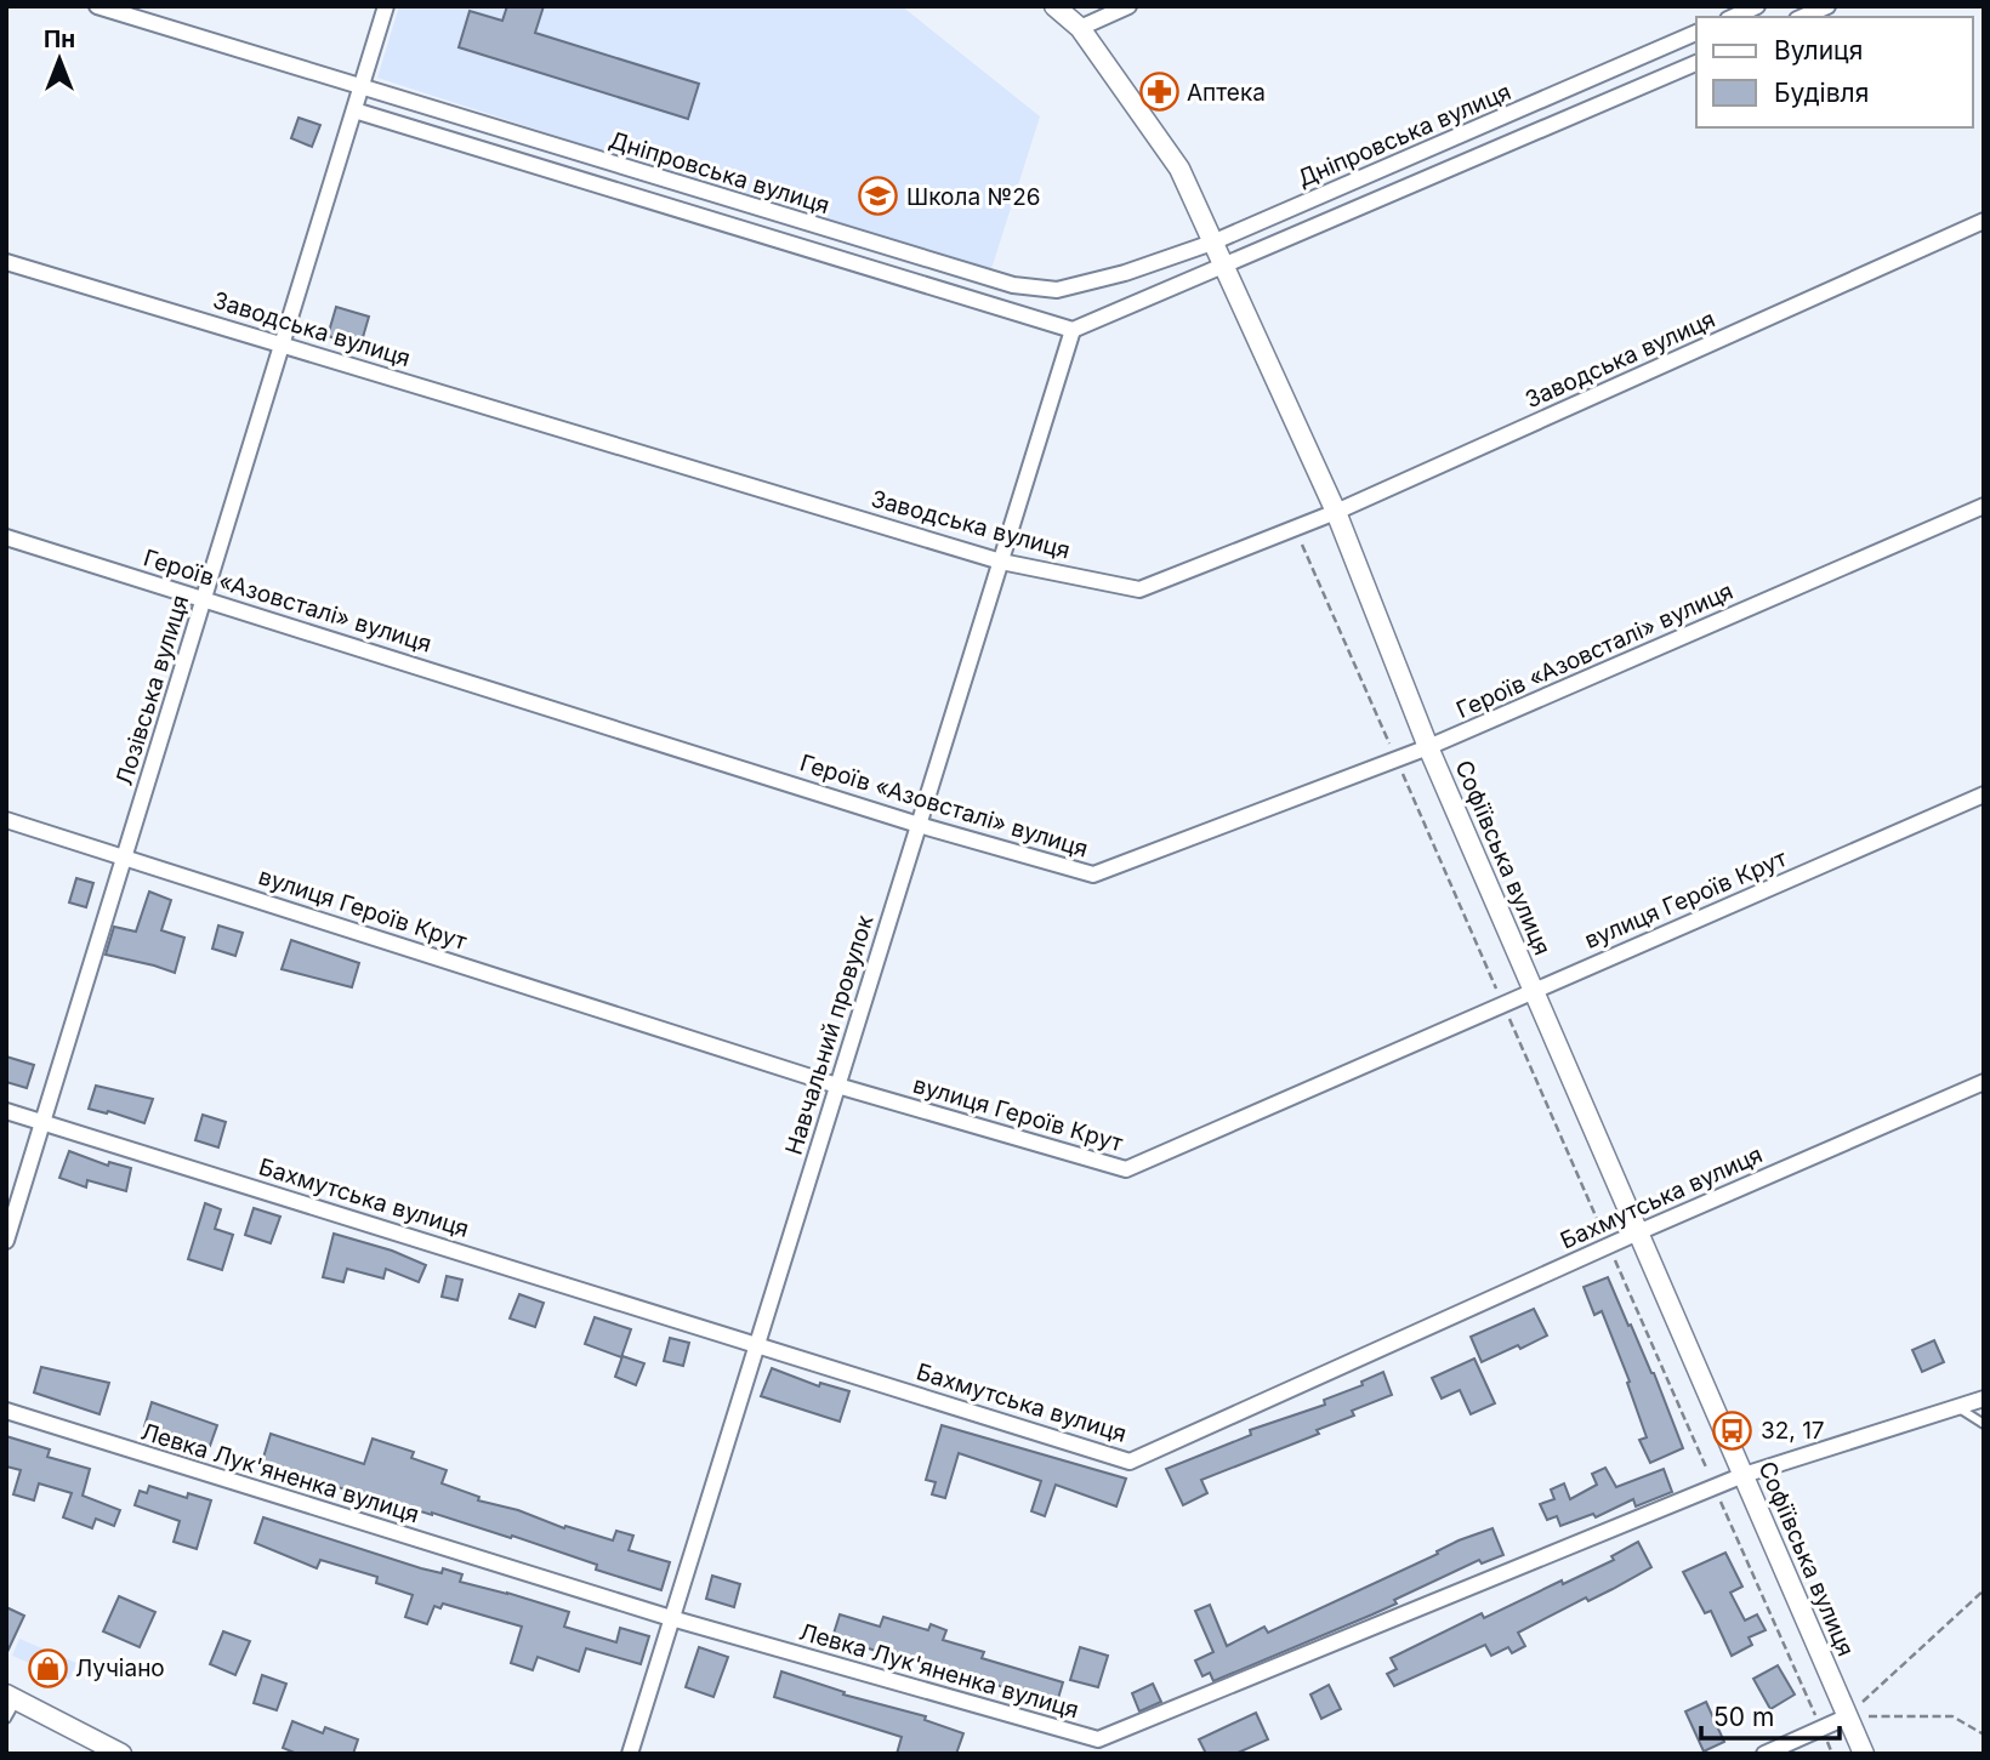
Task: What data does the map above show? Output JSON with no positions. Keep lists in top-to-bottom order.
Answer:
{
  "streets": {
    "street": [
      "Дніпровська вулиця",
      "Заводська вулиця",
      "Героїв «Азовсталі» вулиця",
      "Лозівська вулиця",
      "Софіївська вулиця",
      "вулиця Героїв Крут",
      "Навчальний провулок",
      "Бахмутська вулиця",
      "Левка Лук'яненка вулиця"
    ]
  },
  "crossings": [
    ["Дніпровська вулиця", "Лозівська вулиця"],
    ["Дніпровська вулиця", "Софіївська вулиця"],
    ["Дніпровська вулиця", "Навчальний провулок"],
    ["Заводська вулиця", "Лозівська вулиця"],
    ["Заводська вулиця", "Софіївська вулиця"],
    ["Заводська вулиця", "Навчальний провулок"],
    ["Героїв «Азовсталі» вулиця", "Лозівська вулиця"],
    ["Героїв «Азовсталі» вулиця", "Софіївська вулиця"],
    ["Героїв «Азовсталі» вулиця", "Навчальний провулок"],
    ["Лозівська вулиця", "вулиця Героїв Крут"],
    ["Лозівська вулиця", "Бахмутська вулиця"],
    ["Софіївська вулиця", "вулиця Героїв Крут"],
    ["Софіївська вулиця", "Бахмутська вулиця"],
    ["Софіївська вулиця", "Левка Лук'яненка вулиця"],
    ["вулиця Героїв Крут", "Навчальний провулок"],
    ["Навчальний провулок", "Бахмутська вулиця"],
    ["Навчальний провулок", "Левка Лук'яненка вулиця"]
  ],
  "places": {
    "pharmacy": ["Аптека"],
    "school or university": ["Школа №26"],
    "bus stop": ["32, 17"],
    "shop": ["Лучіано"]
  },
  "legend": ["Вулиця", "Будівля"],
  "scale_bar": "50 m",
  "north": "top"
}
